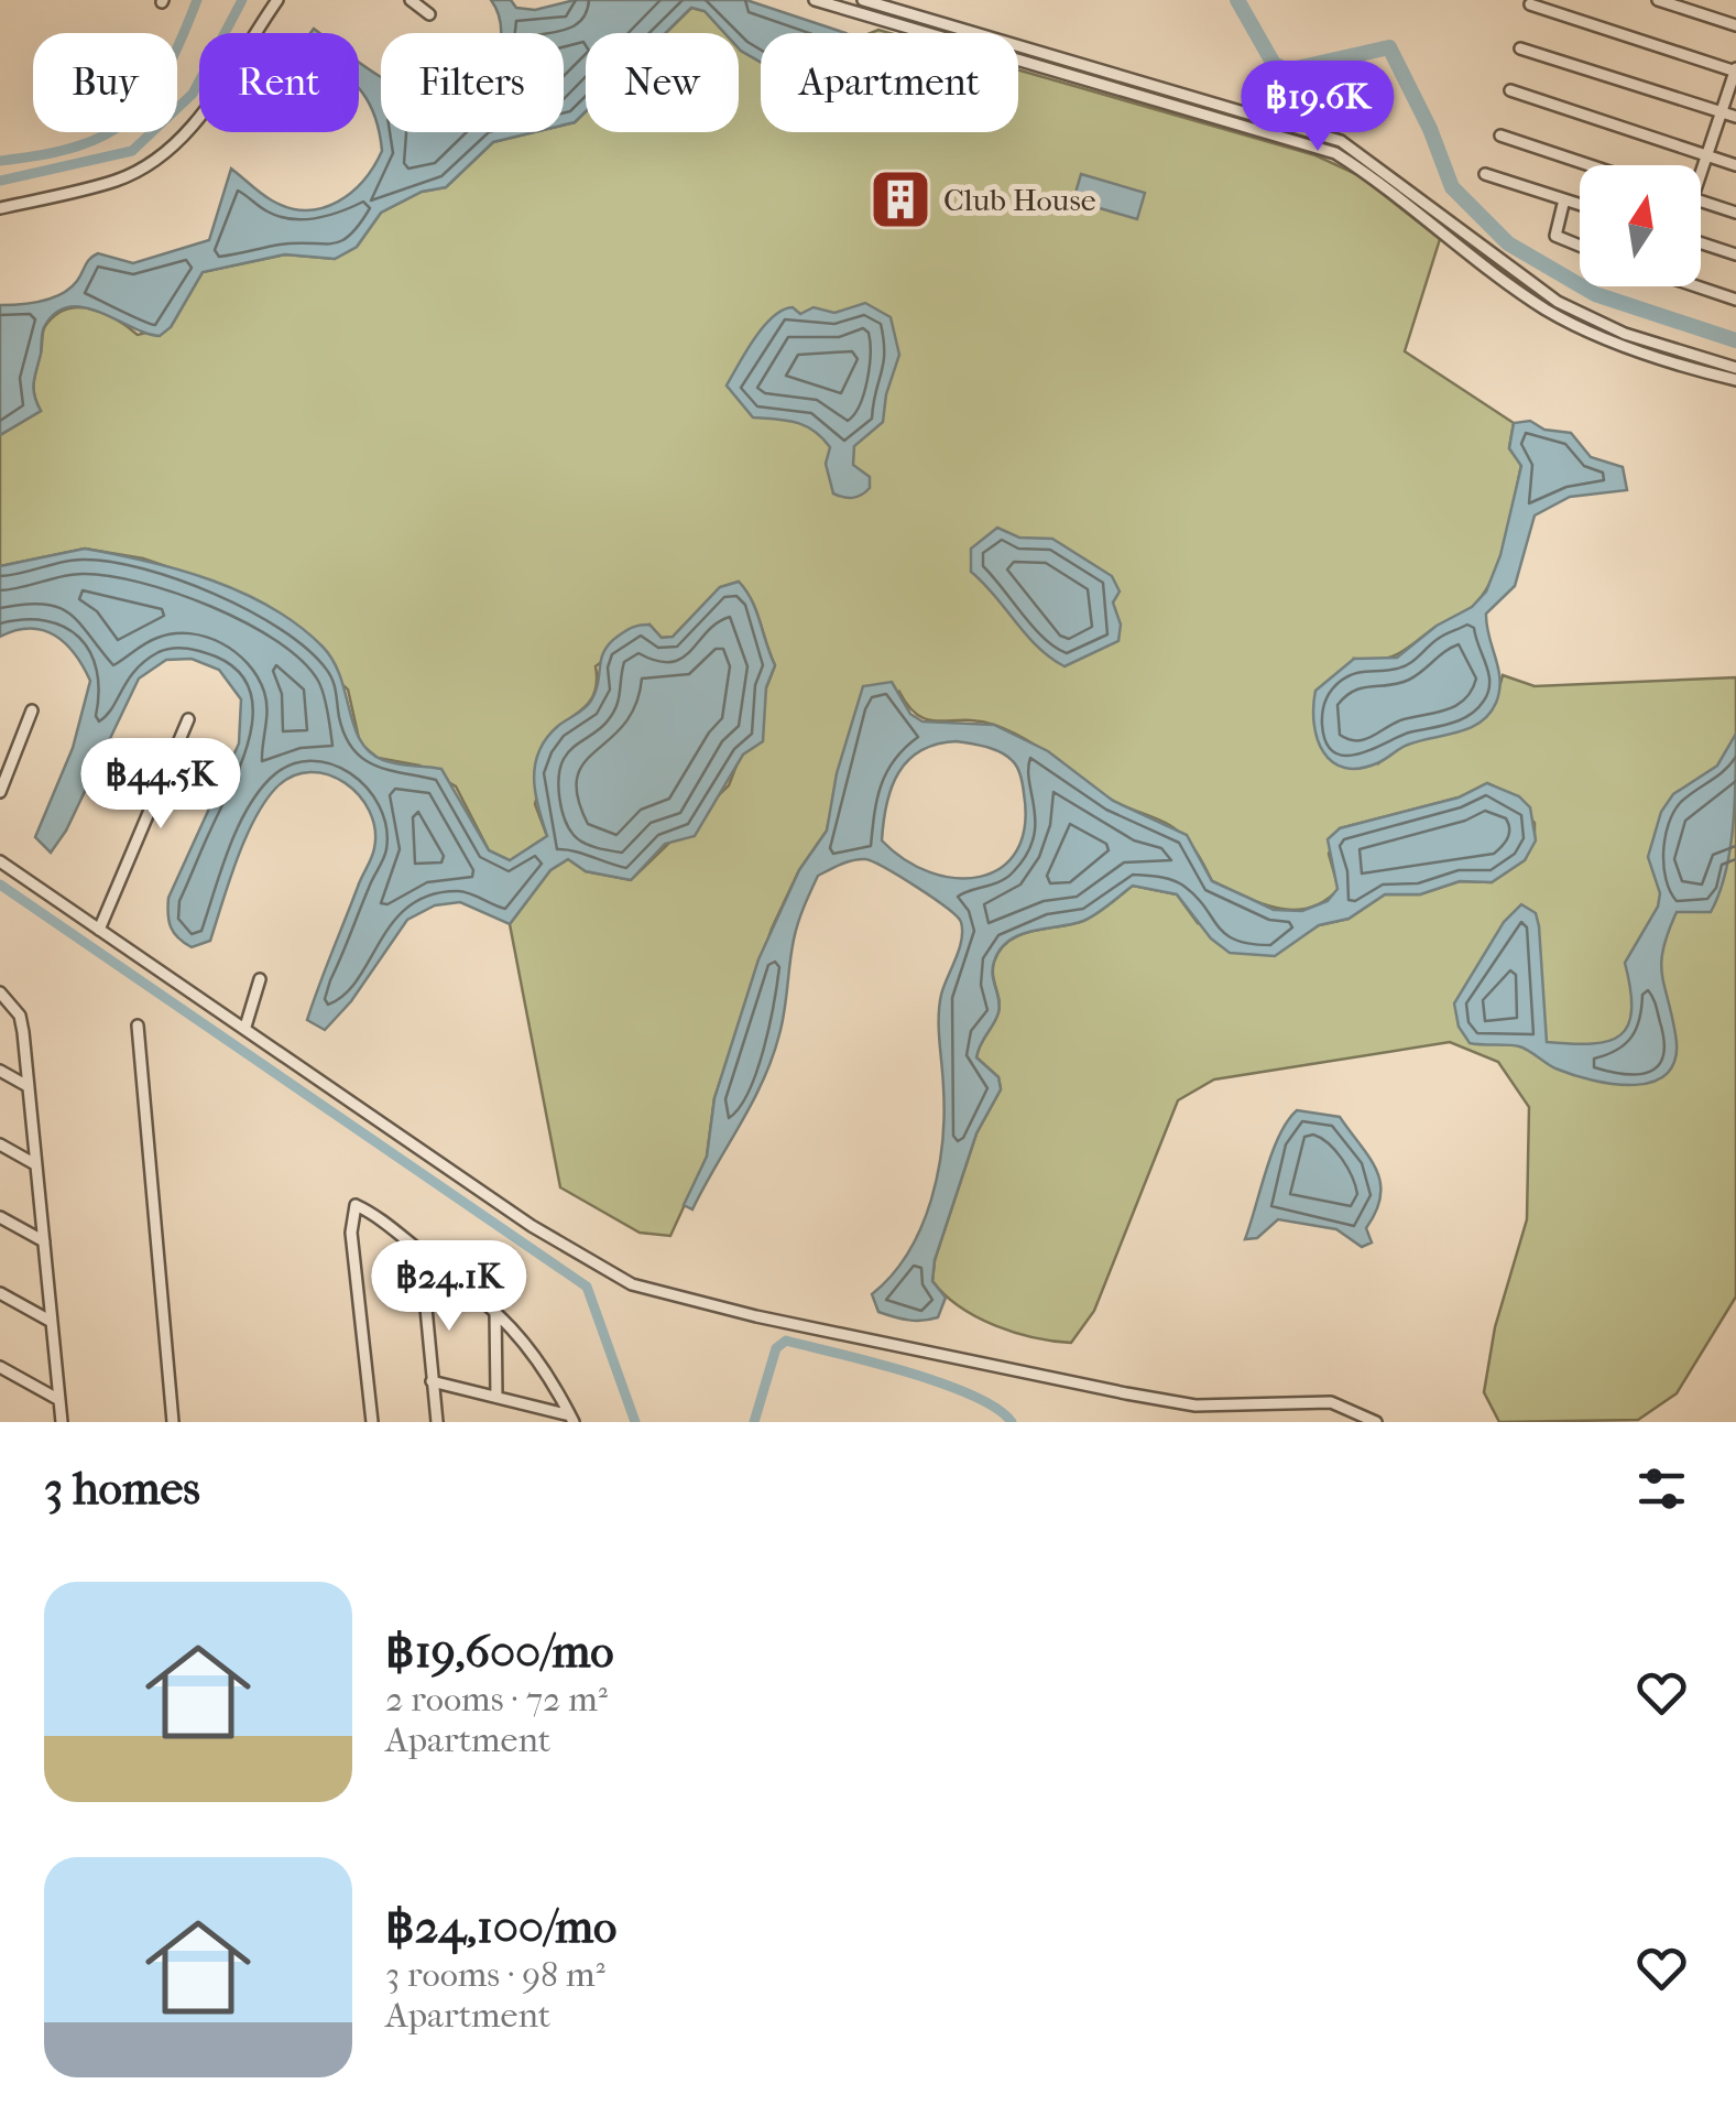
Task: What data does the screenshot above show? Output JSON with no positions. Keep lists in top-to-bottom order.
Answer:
{
  "places": {
    "building": ["Club House"]
  },
  "north": "top",
  "page": {
    "chip": [
      "Buy",
      "Rent",
      "Filters",
      "New",
      "Apartment"
    ],
    "price": ["฿19.6K", "฿44.5K", "฿24.1K"],
    "heading": "3 homes",
    "list": [
      {
        "name": "฿19,600/mo",
        "note": "2 rooms · 72 m² · Apartment"
      },
      {
        "name": "฿24,100/mo",
        "note": "3 rooms · 98 m² · Apartment"
      }
    ]
  }
}
